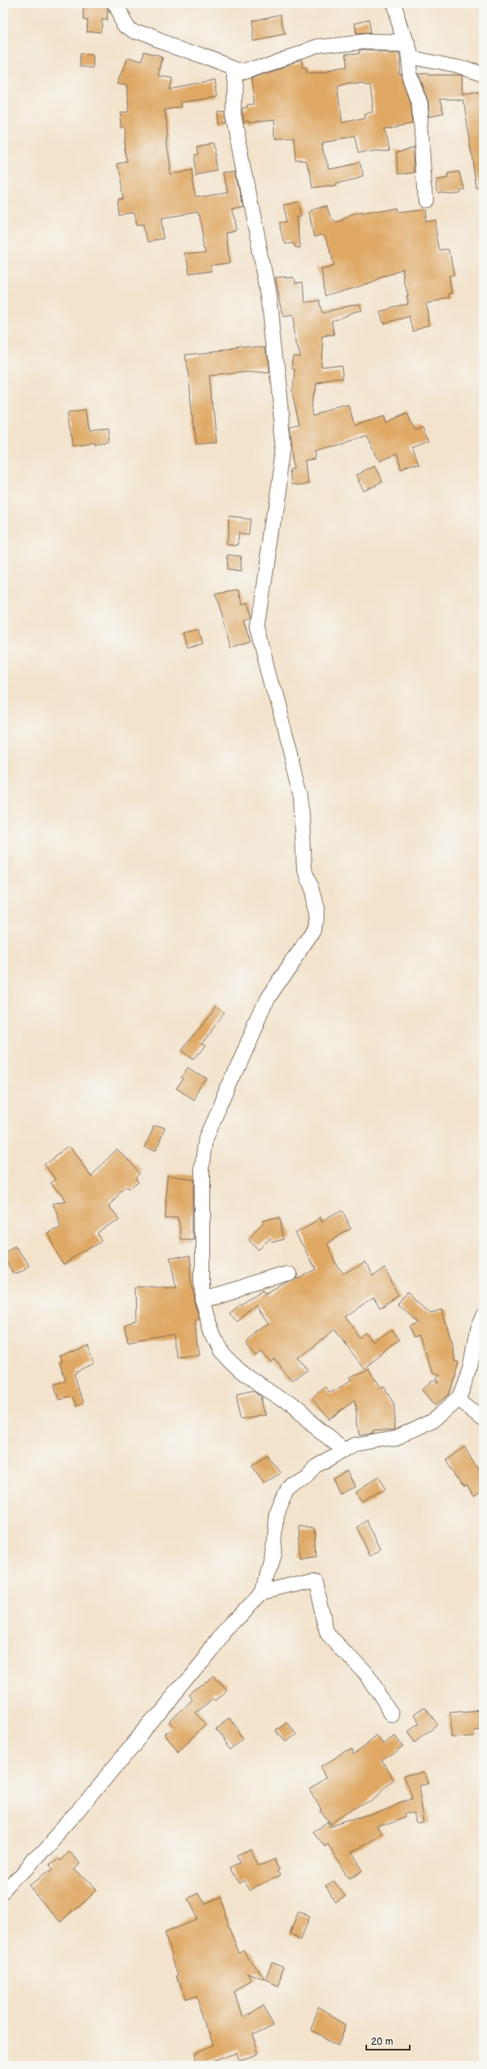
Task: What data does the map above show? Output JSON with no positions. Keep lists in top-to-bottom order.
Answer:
{
  "scale_bar": "20 m"
}
